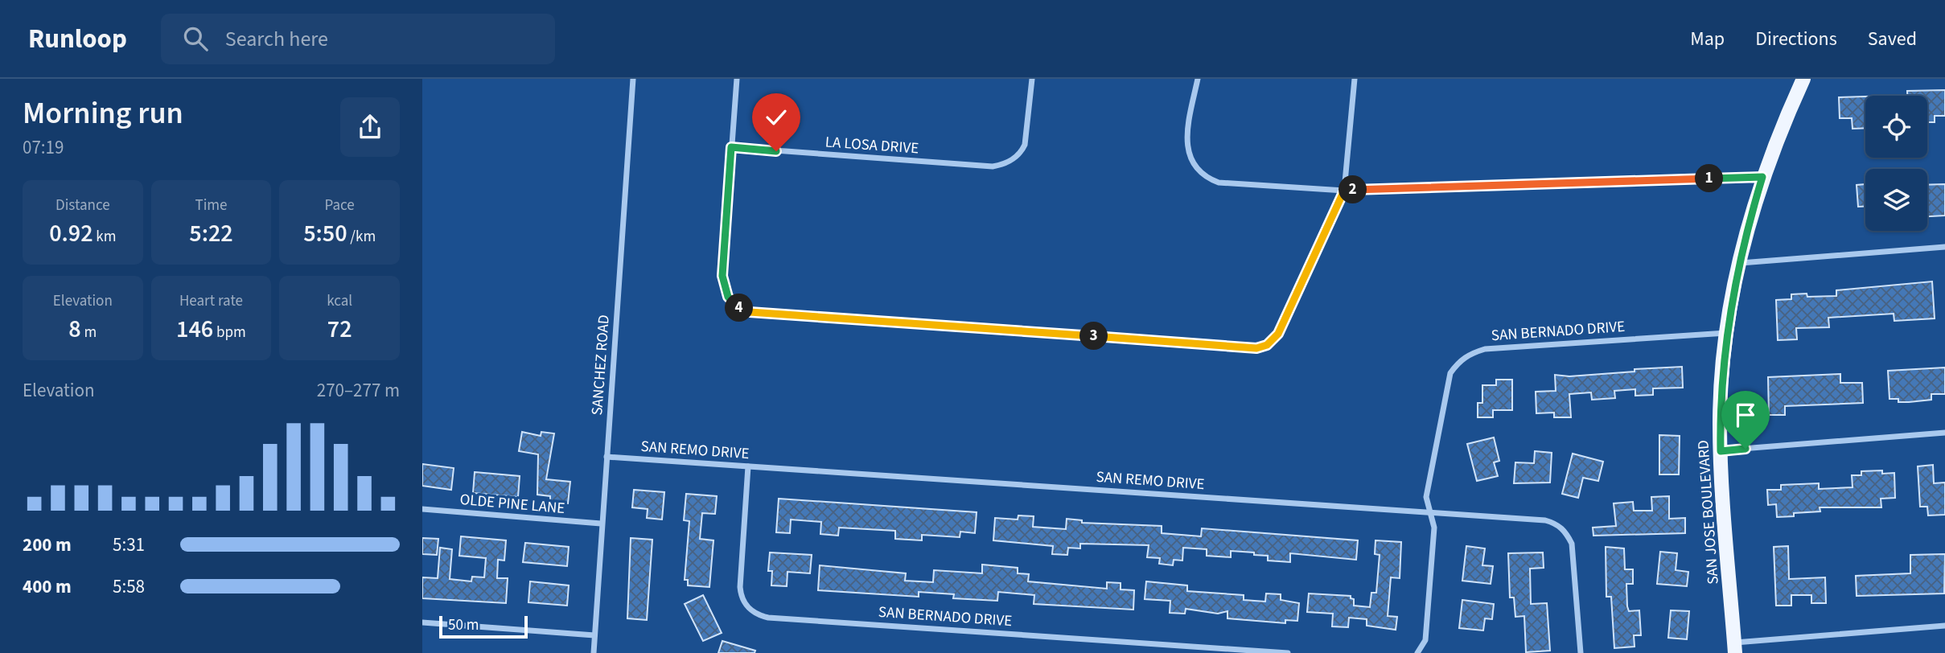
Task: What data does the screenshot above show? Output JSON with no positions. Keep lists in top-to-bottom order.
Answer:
{
  "streets": {
    "main road": ["SAN JOSE BOULEVARD"],
    "street": [
      "LA LOSA DRIVE",
      "SAN BERNADO DRIVE",
      "SANCHEZ ROAD",
      "SAN REMO DRIVE",
      "OLDE PINE LANE"
    ]
  },
  "crossings": [
    ["SAN BERNADO DRIVE", "SAN REMO DRIVE"],
    ["SAN BERNADO DRIVE", "SAN JOSE BOULEVARD"],
    ["SANCHEZ ROAD", "SAN REMO DRIVE"],
    ["SANCHEZ ROAD", "OLDE PINE LANE"]
  ],
  "scale_bar": "50 m",
  "page": {
    "header": "Runloop",
    "search": "Search here",
    "nav": ["Map", "Directions", "Saved"],
    "heading": ["Morning run", "07:19"],
    "pins": [
      "1",
      "2",
      "4",
      "3"
    ],
    "stats": [
      ["Distance", "0.92 km"],
      ["Time", "5:22"],
      ["Pace", "5:50 /km"],
      ["Elevation", "8 m"],
      ["Heart rate", "146 bpm"],
      ["kcal", "72"]
    ],
    "chart": ["Elevation", "270–277 m"],
    "list": [
      {
        "name": "200 m",
        "note": "5:31"
      },
      {
        "name": "400 m",
        "note": "5:58"
      }
    ],
    "scale": "50 m"
  }
}
